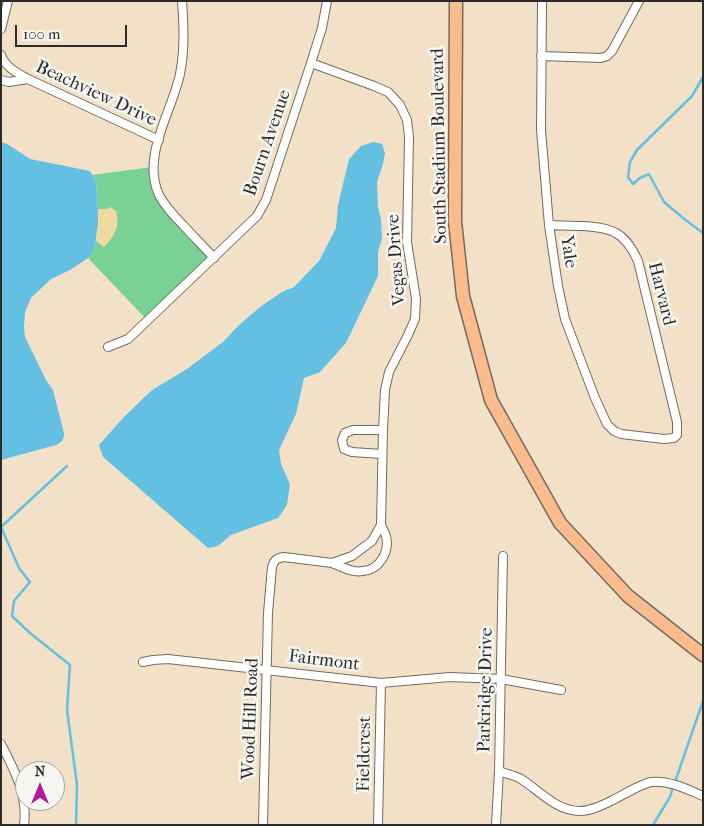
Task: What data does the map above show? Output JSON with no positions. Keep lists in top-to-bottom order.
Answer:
{
  "streets": {
    "main road": ["South Stadium Boulevard"],
    "street": [
      "Beachview Drive",
      "Bourn Avenue",
      "Yale",
      "Vegas Drive",
      "Harvard",
      "Fairmont",
      "Parkridge Drive",
      "Wood Hill Road",
      "Fieldcrest"
    ]
  },
  "crossings": [
    ["Bourn Avenue", "Vegas Drive"],
    ["Yale", "Harvard"],
    ["Vegas Drive", "Wood Hill Road"],
    ["Fairmont", "Parkridge Drive"],
    ["Fairmont", "Wood Hill Road"],
    ["Fairmont", "Fieldcrest"]
  ],
  "scale_bar": "100 m",
  "north": "top"
}
